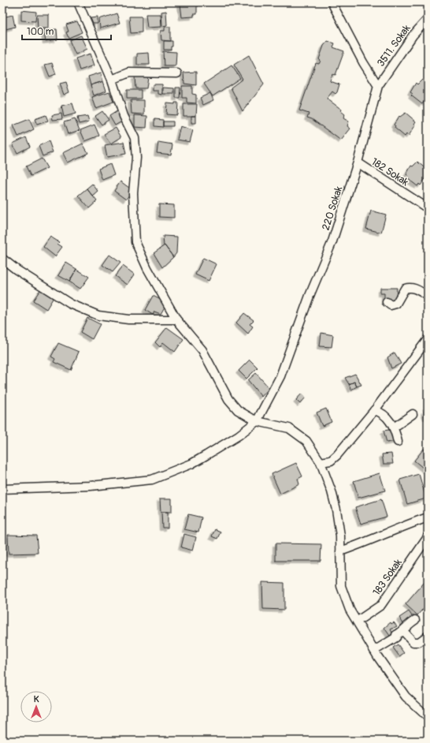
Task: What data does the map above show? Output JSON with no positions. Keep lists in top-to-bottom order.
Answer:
{
  "streets": {
    "street": [
      "3511. Sokak",
      "182 Sokak",
      "220 Sokak",
      "183 Sokak"
    ]
  },
  "crossings": [
    ["3511. Sokak", "220 Sokak"],
    ["182 Sokak", "220 Sokak"]
  ],
  "scale_bar": "100 m",
  "north": "top"
}
